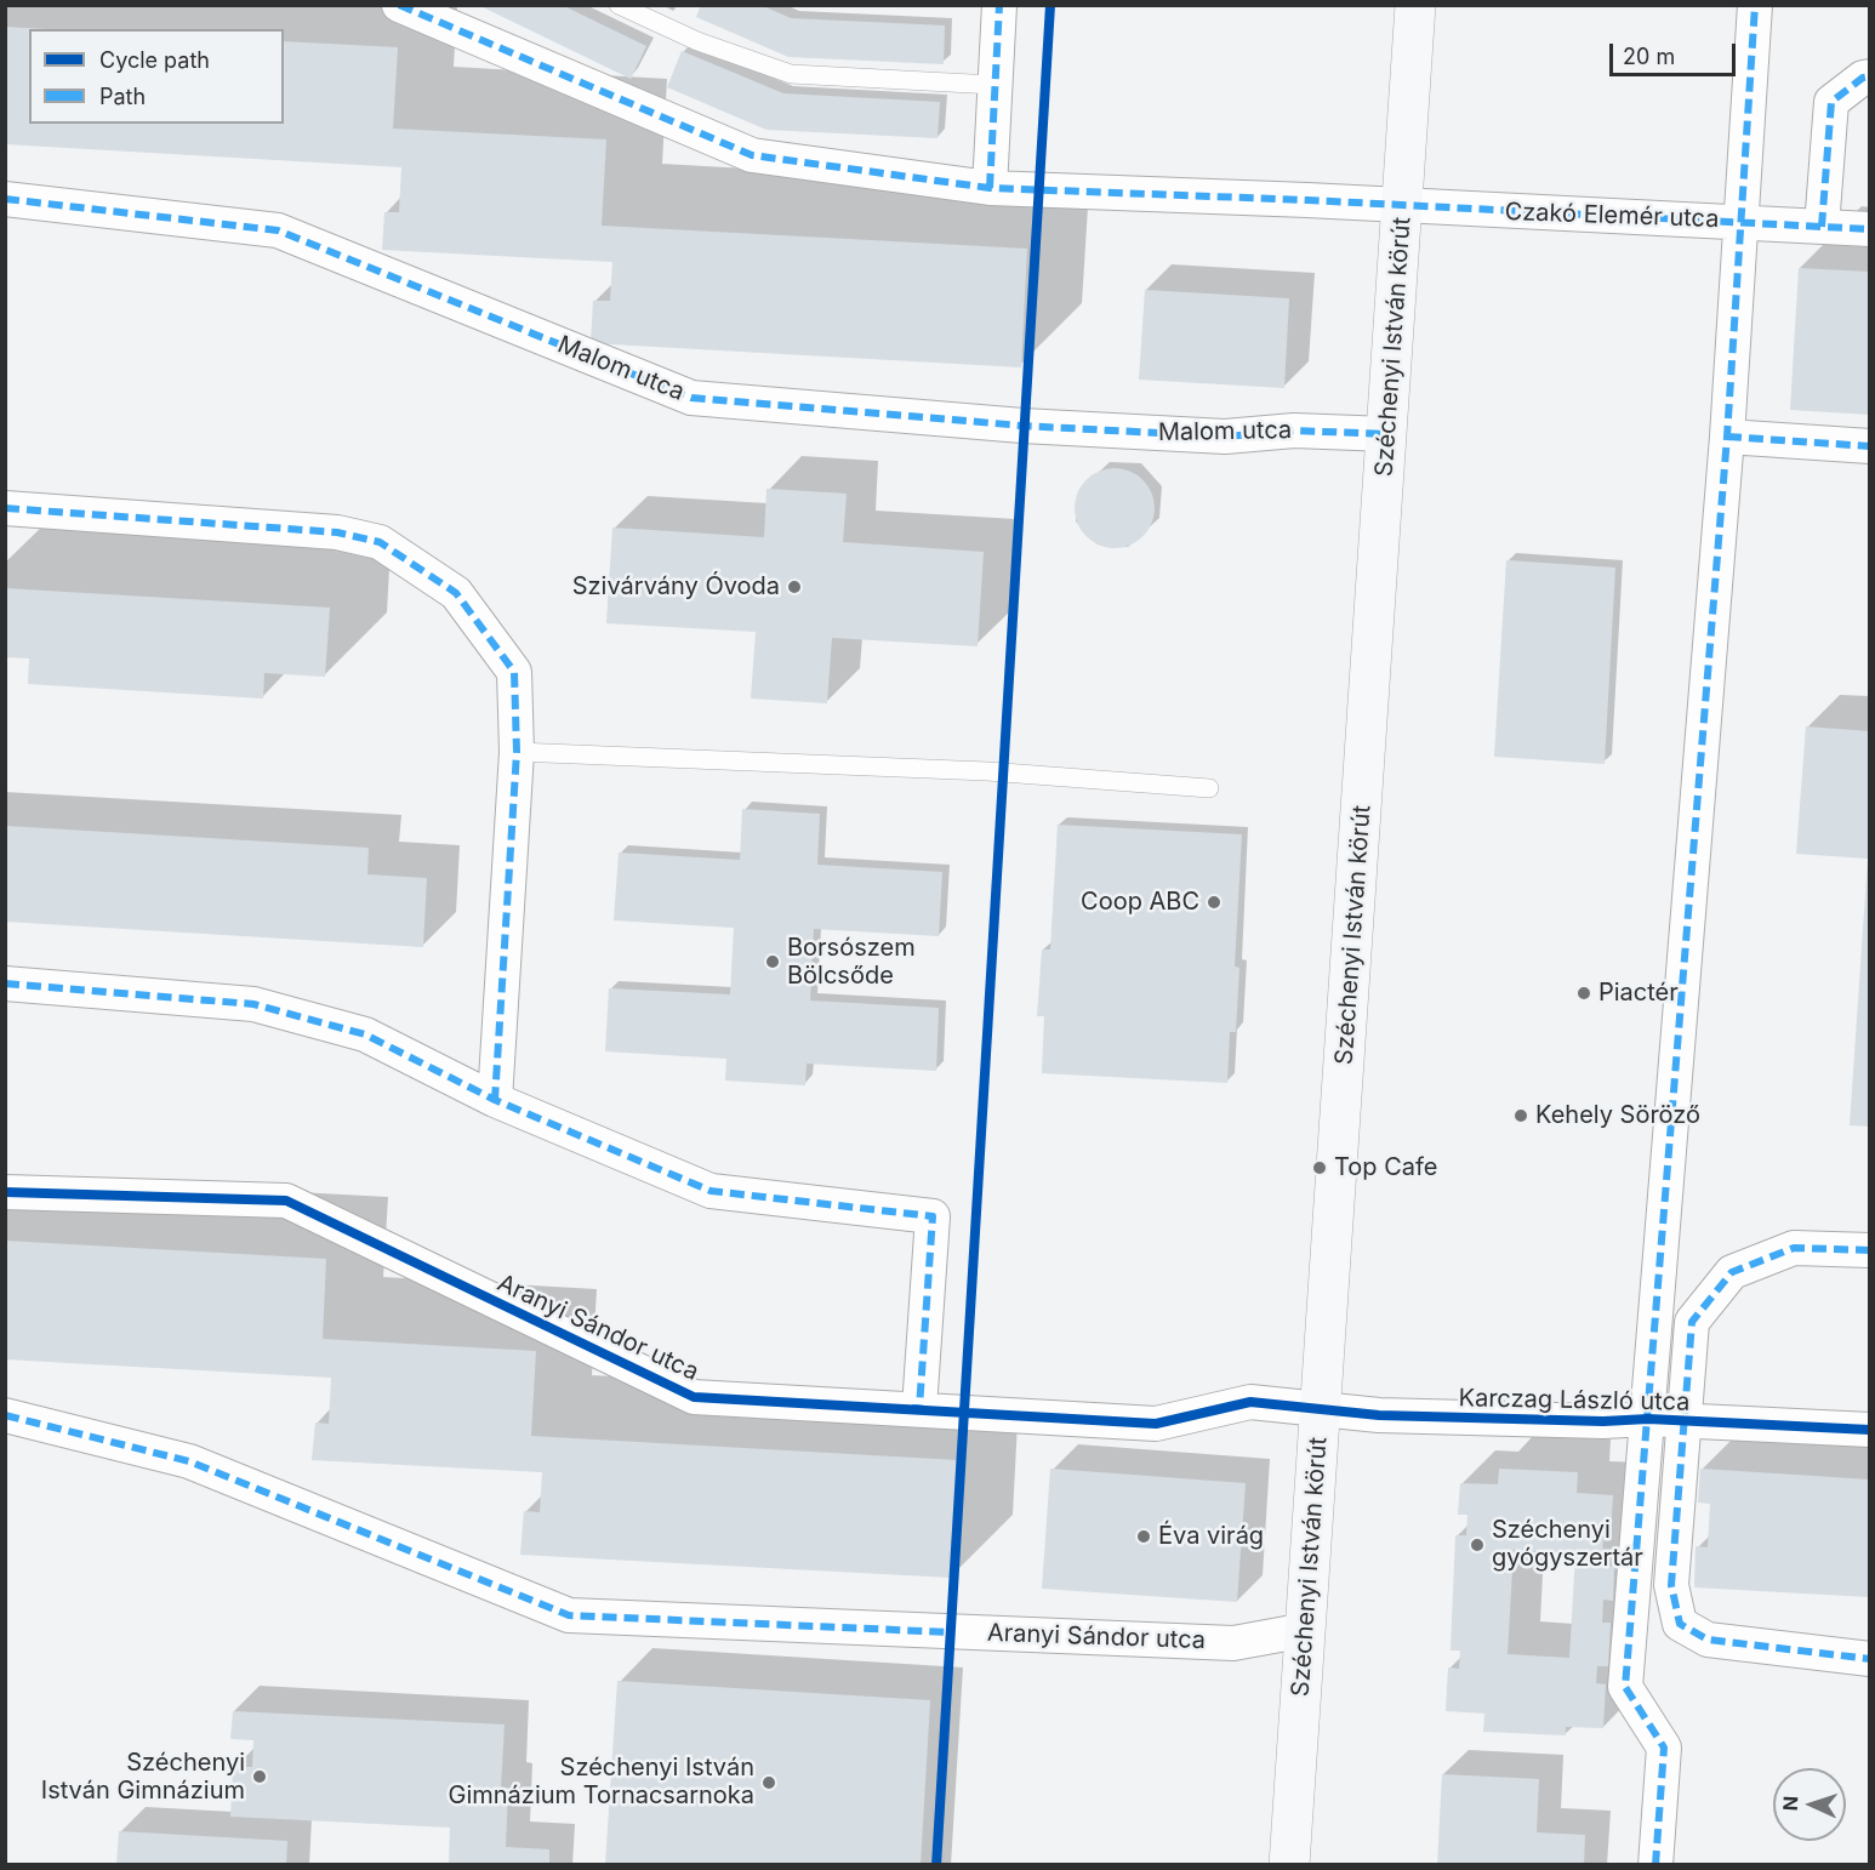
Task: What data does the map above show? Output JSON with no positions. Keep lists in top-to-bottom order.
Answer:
{
  "streets": {
    "street": [
      "Czakó Elemér utca",
      "Széchenyi István körút",
      "Malom utca",
      "Aranyi Sándor utca",
      "Karczag László utca"
    ]
  },
  "crossings": [
    ["Czakó Elemér utca", "Széchenyi István körút"],
    ["Széchenyi István körút", "Malom utca"],
    ["Széchenyi István körút", "Aranyi Sándor utca"],
    ["Széchenyi István körút", "Karczag László utca"],
    ["Aranyi Sándor utca", "Karczag László utca"]
  ],
  "places": [
    "Szivárvány Óvoda",
    "Coop ABC",
    "Borsószem Bölcsőde",
    "Piactér",
    "Kehely Söröző",
    "Top Cafe",
    "Éva virág",
    "Széchenyi gyógyszertár",
    "Széchenyi István Gimnázium",
    "Széchenyi István Gimnázium Tornacsarnoka"
  ],
  "legend": ["Cycle path", "Path"],
  "scale_bar": "20 m",
  "north": "left"
}
